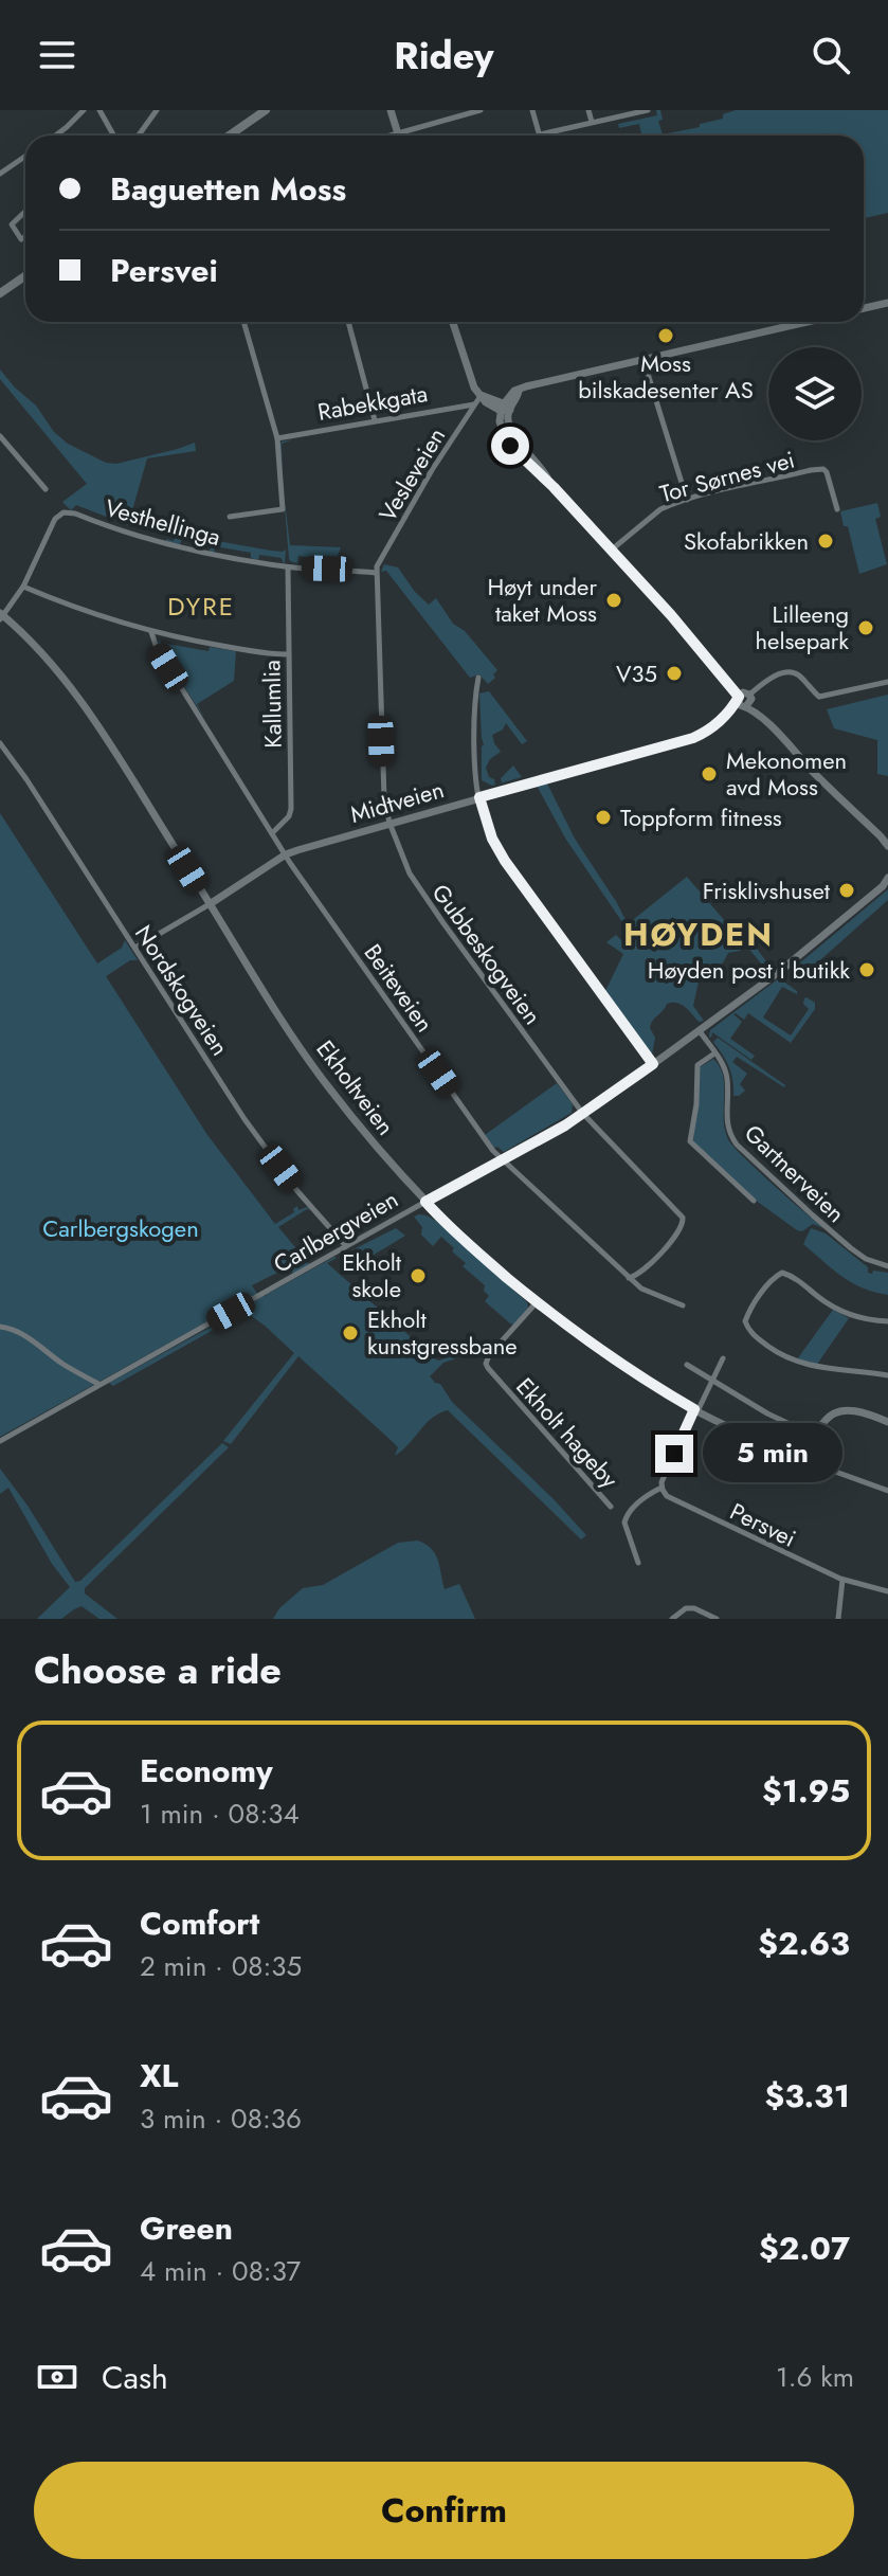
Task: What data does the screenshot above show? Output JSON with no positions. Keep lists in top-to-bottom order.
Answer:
{
  "streets": {
    "street": [
      "Rabekkgata",
      "Vesleveien",
      "Tor Sørnes vei",
      "Vesthellinga",
      "Kallumlia",
      "Midtveien",
      "Gubbeskogveien",
      "Beiteveien",
      "Nordskogveien",
      "Ekholtveien",
      "Gartnerveien",
      "Carlbergveien",
      "Ekholt hageby",
      "Persvei"
    ]
  },
  "crossings": [
    ["Rabekkgata", "Vesleveien"],
    ["Vesleveien", "Vesthellinga"],
    ["Vesleveien", "Gubbeskogveien"],
    ["Vesthellinga", "Kallumlia"],
    ["Vesthellinga", "Gubbeskogveien"],
    ["Vesthellinga", "Ekholtveien"],
    ["Kallumlia", "Beiteveien"],
    ["Midtveien", "Gubbeskogveien"],
    ["Midtveien", "Beiteveien"],
    ["Midtveien", "Nordskogveien"],
    ["Midtveien", "Ekholtveien"],
    ["Gubbeskogveien", "Beiteveien"],
    ["Gubbeskogveien", "Carlbergveien"],
    ["Beiteveien", "Carlbergveien"],
    ["Nordskogveien", "Carlbergveien"],
    ["Ekholtveien", "Carlbergveien"],
    ["Ekholtveien", "Ekholt hageby"],
    ["Gartnerveien", "Carlbergveien"]
  ],
  "districts": ["DYRE", "HØYDEN"],
  "parks": ["Carlbergskogen"],
  "places": [
    "Moss bilskadesenter AS",
    "Skofabrikken",
    "Høyt under taket Moss",
    "Lilleeng helsepark",
    "V35",
    "Mekonomen avd Moss",
    "Toppform fitness",
    "Frisklivshuset",
    "Høyden post i butikk",
    "Ekholt skole",
    "Ekholt kunstgressbane"
  ],
  "page": {
    "header": "Ridey",
    "banner": ["Baguetten Moss", "Persvei"],
    "bubble": "5 min",
    "heading": "Choose a ride",
    "list": [
      {
        "name": "Economy",
        "note": "1 min · 08:34",
        "value": "$1.95"
      },
      {
        "name": "Comfort",
        "note": "2 min · 08:35",
        "value": "$2.63"
      },
      {
        "name": "XL",
        "note": "3 min · 08:36",
        "value": "$3.31"
      },
      {
        "name": "Green",
        "note": "4 min · 08:37",
        "value": "$2.07"
      }
    ],
    "pay": ["Cash", "1.6 km"],
    "buttons": "Confirm"
  }
}
